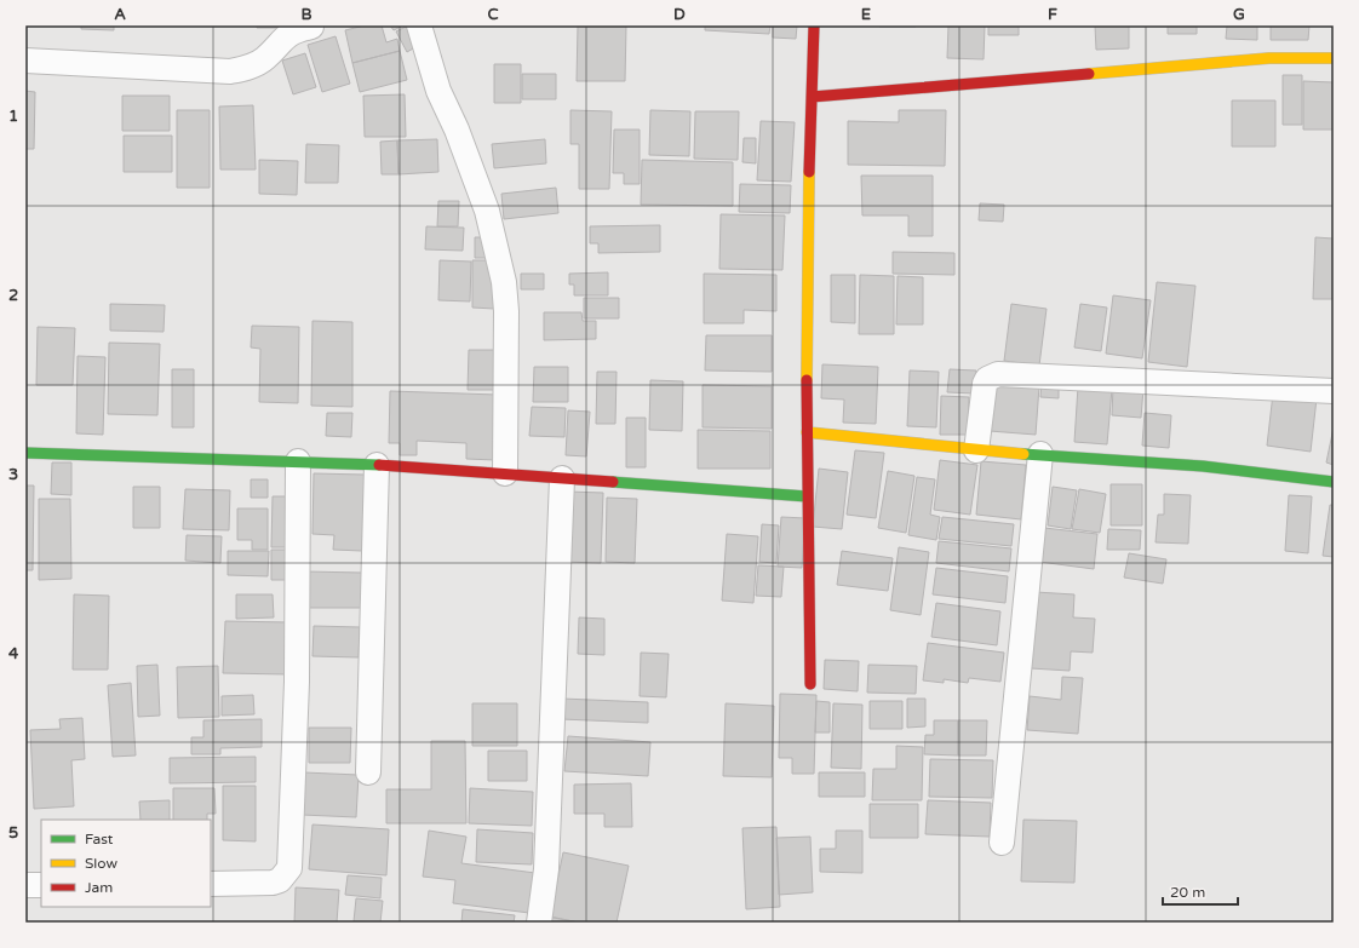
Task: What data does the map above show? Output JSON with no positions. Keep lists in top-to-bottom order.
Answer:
{
  "legend": ["Fast", "Slow", "Jam"],
  "scale_bar": "20 m",
  "grid": {
    "columns": [
      "A",
      "B",
      "C",
      "D",
      "E",
      "F",
      "G"
    ],
    "rows": [
      "1",
      "2",
      "3",
      "4",
      "5"
    ]
  }
}
